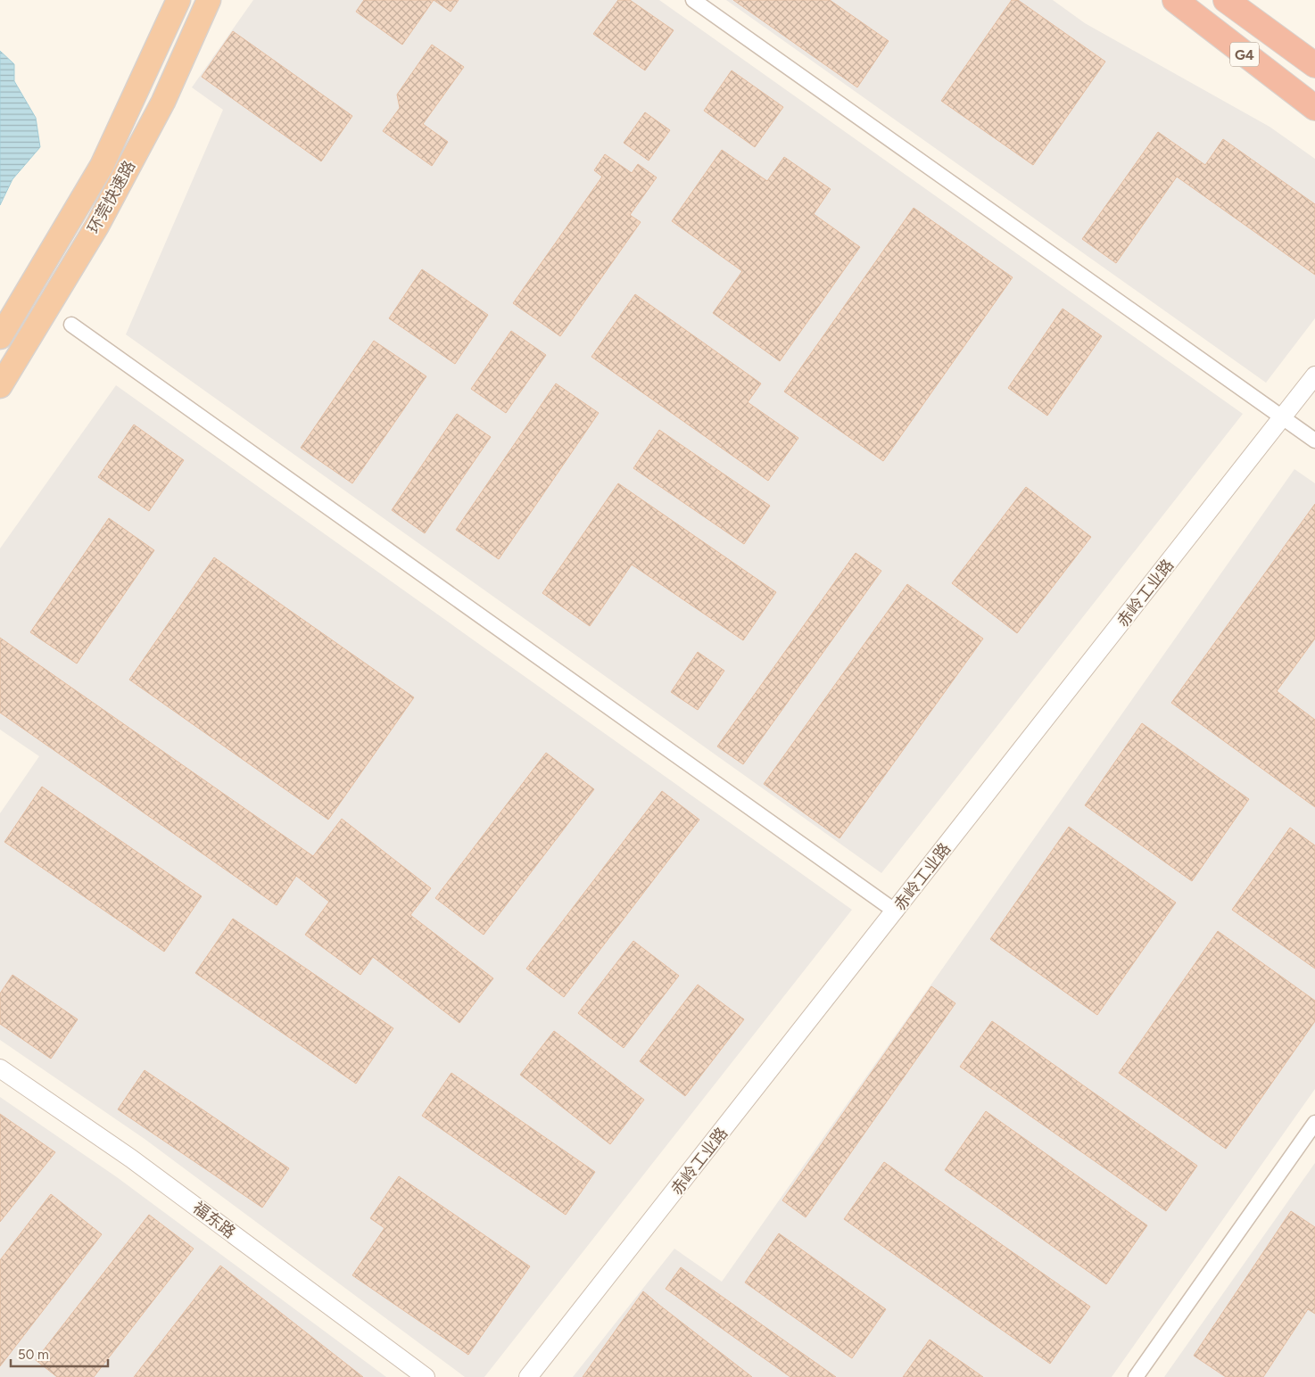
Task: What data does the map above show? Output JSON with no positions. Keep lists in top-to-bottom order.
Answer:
{
  "streets": {
    "highway": ["G4", "环莞快速路"],
    "street": ["赤岭工业路", "福东路"]
  },
  "scale_bar": "50 m"
}
